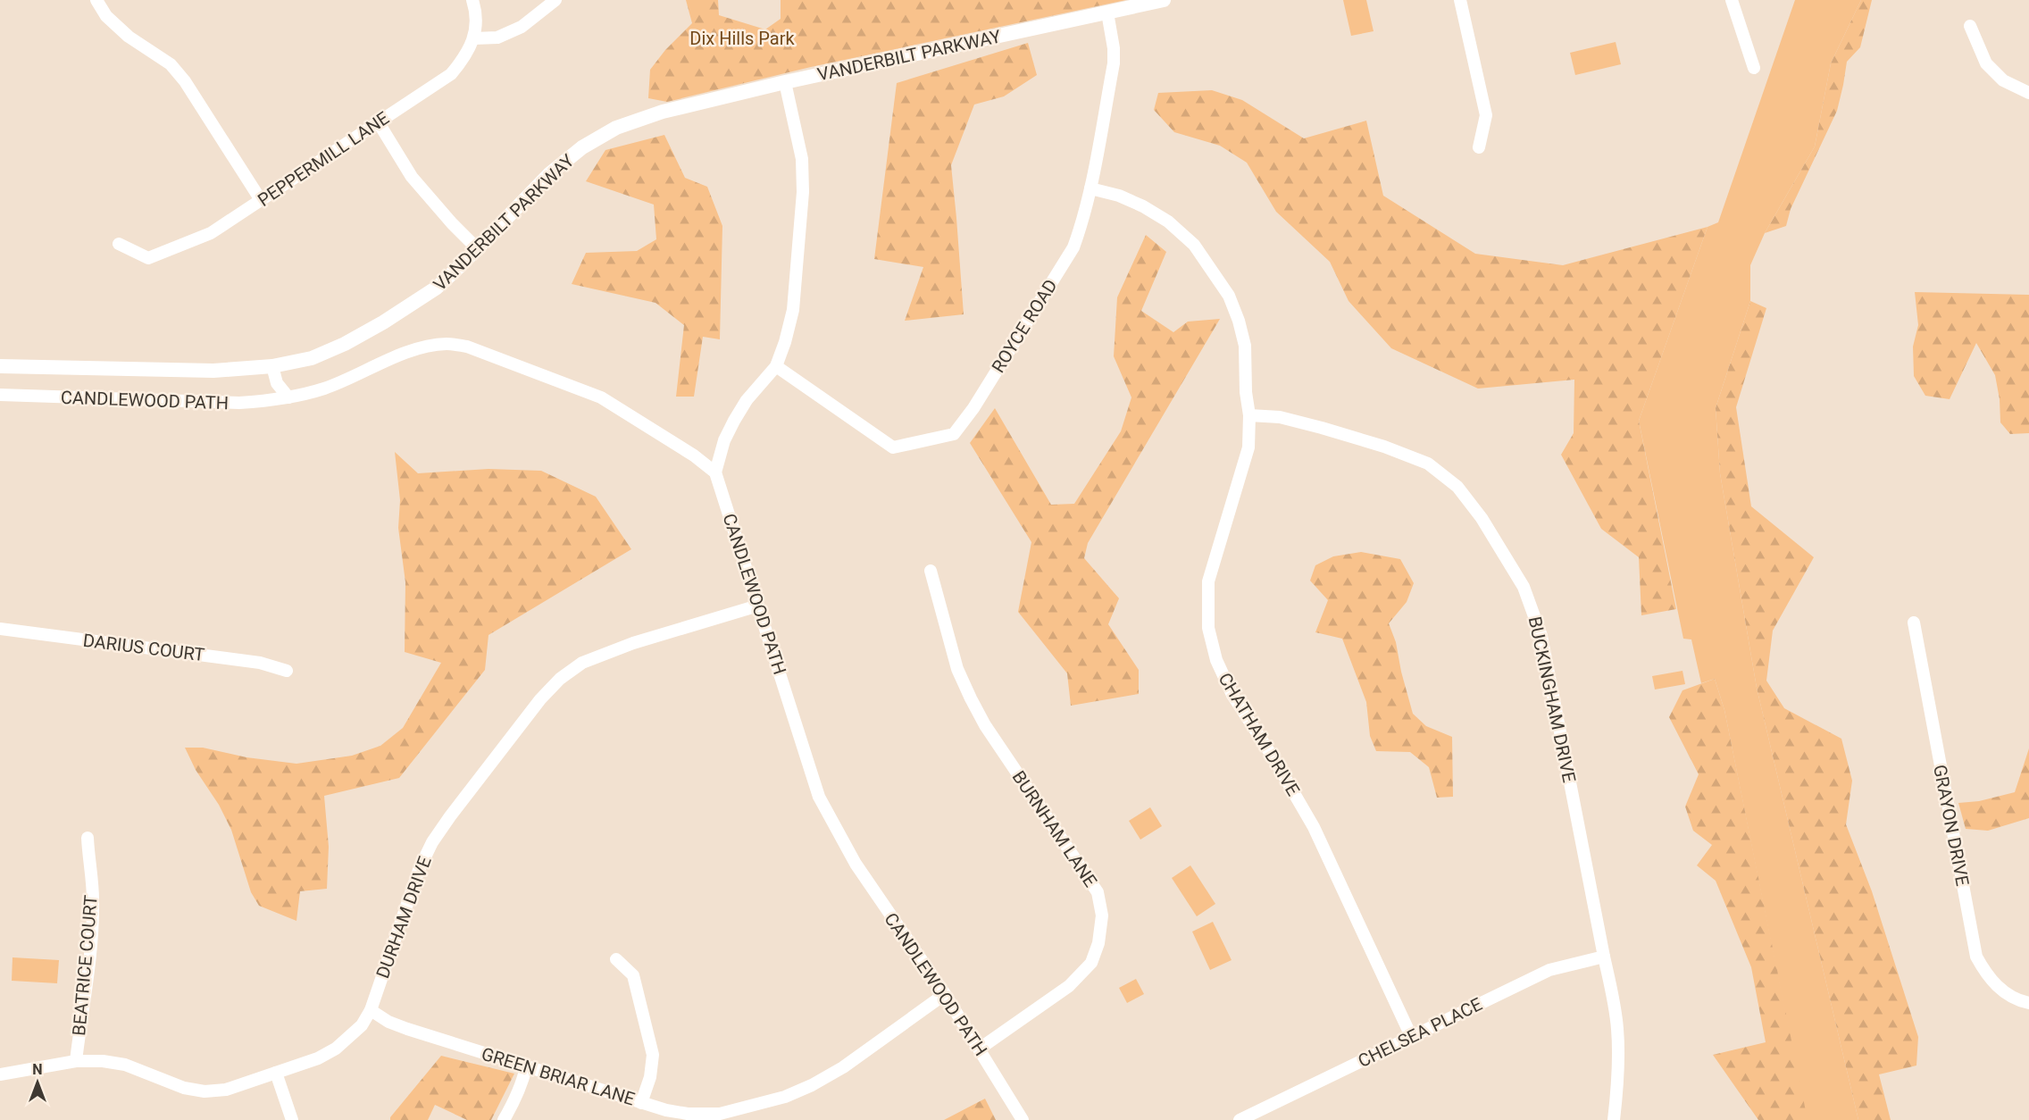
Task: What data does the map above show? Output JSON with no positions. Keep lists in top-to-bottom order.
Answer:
{
  "streets": {
    "main road": ["VANDERBILT PARKWAY"],
    "street": [
      "PEPPERMILL LANE",
      "ROYCE ROAD",
      "CANDLEWOOD PATH",
      "DARIUS COURT",
      "BUCKINGHAM DRIVE",
      "CHATHAM DRIVE",
      "GRAYON DRIVE",
      "BURNHAM LANE",
      "DURHAM DRIVE",
      "BEATRICE COURT",
      "CHELSEA PLACE",
      "GREEN BRIAR LANE"
    ]
  },
  "crossings": [
    ["VANDERBILT PARKWAY", "ROYCE ROAD"],
    ["ROYCE ROAD", "CHATHAM DRIVE"],
    ["CANDLEWOOD PATH", "BURNHAM LANE"],
    ["CANDLEWOOD PATH", "DURHAM DRIVE"],
    ["CANDLEWOOD PATH", "GREEN BRIAR LANE"],
    ["BUCKINGHAM DRIVE", "CHATHAM DRIVE"],
    ["BUCKINGHAM DRIVE", "CHELSEA PLACE"],
    ["CHATHAM DRIVE", "CHELSEA PLACE"],
    ["DURHAM DRIVE", "BEATRICE COURT"],
    ["DURHAM DRIVE", "GREEN BRIAR LANE"]
  ],
  "parks": ["Dix Hills Park"],
  "north": "top"
}
